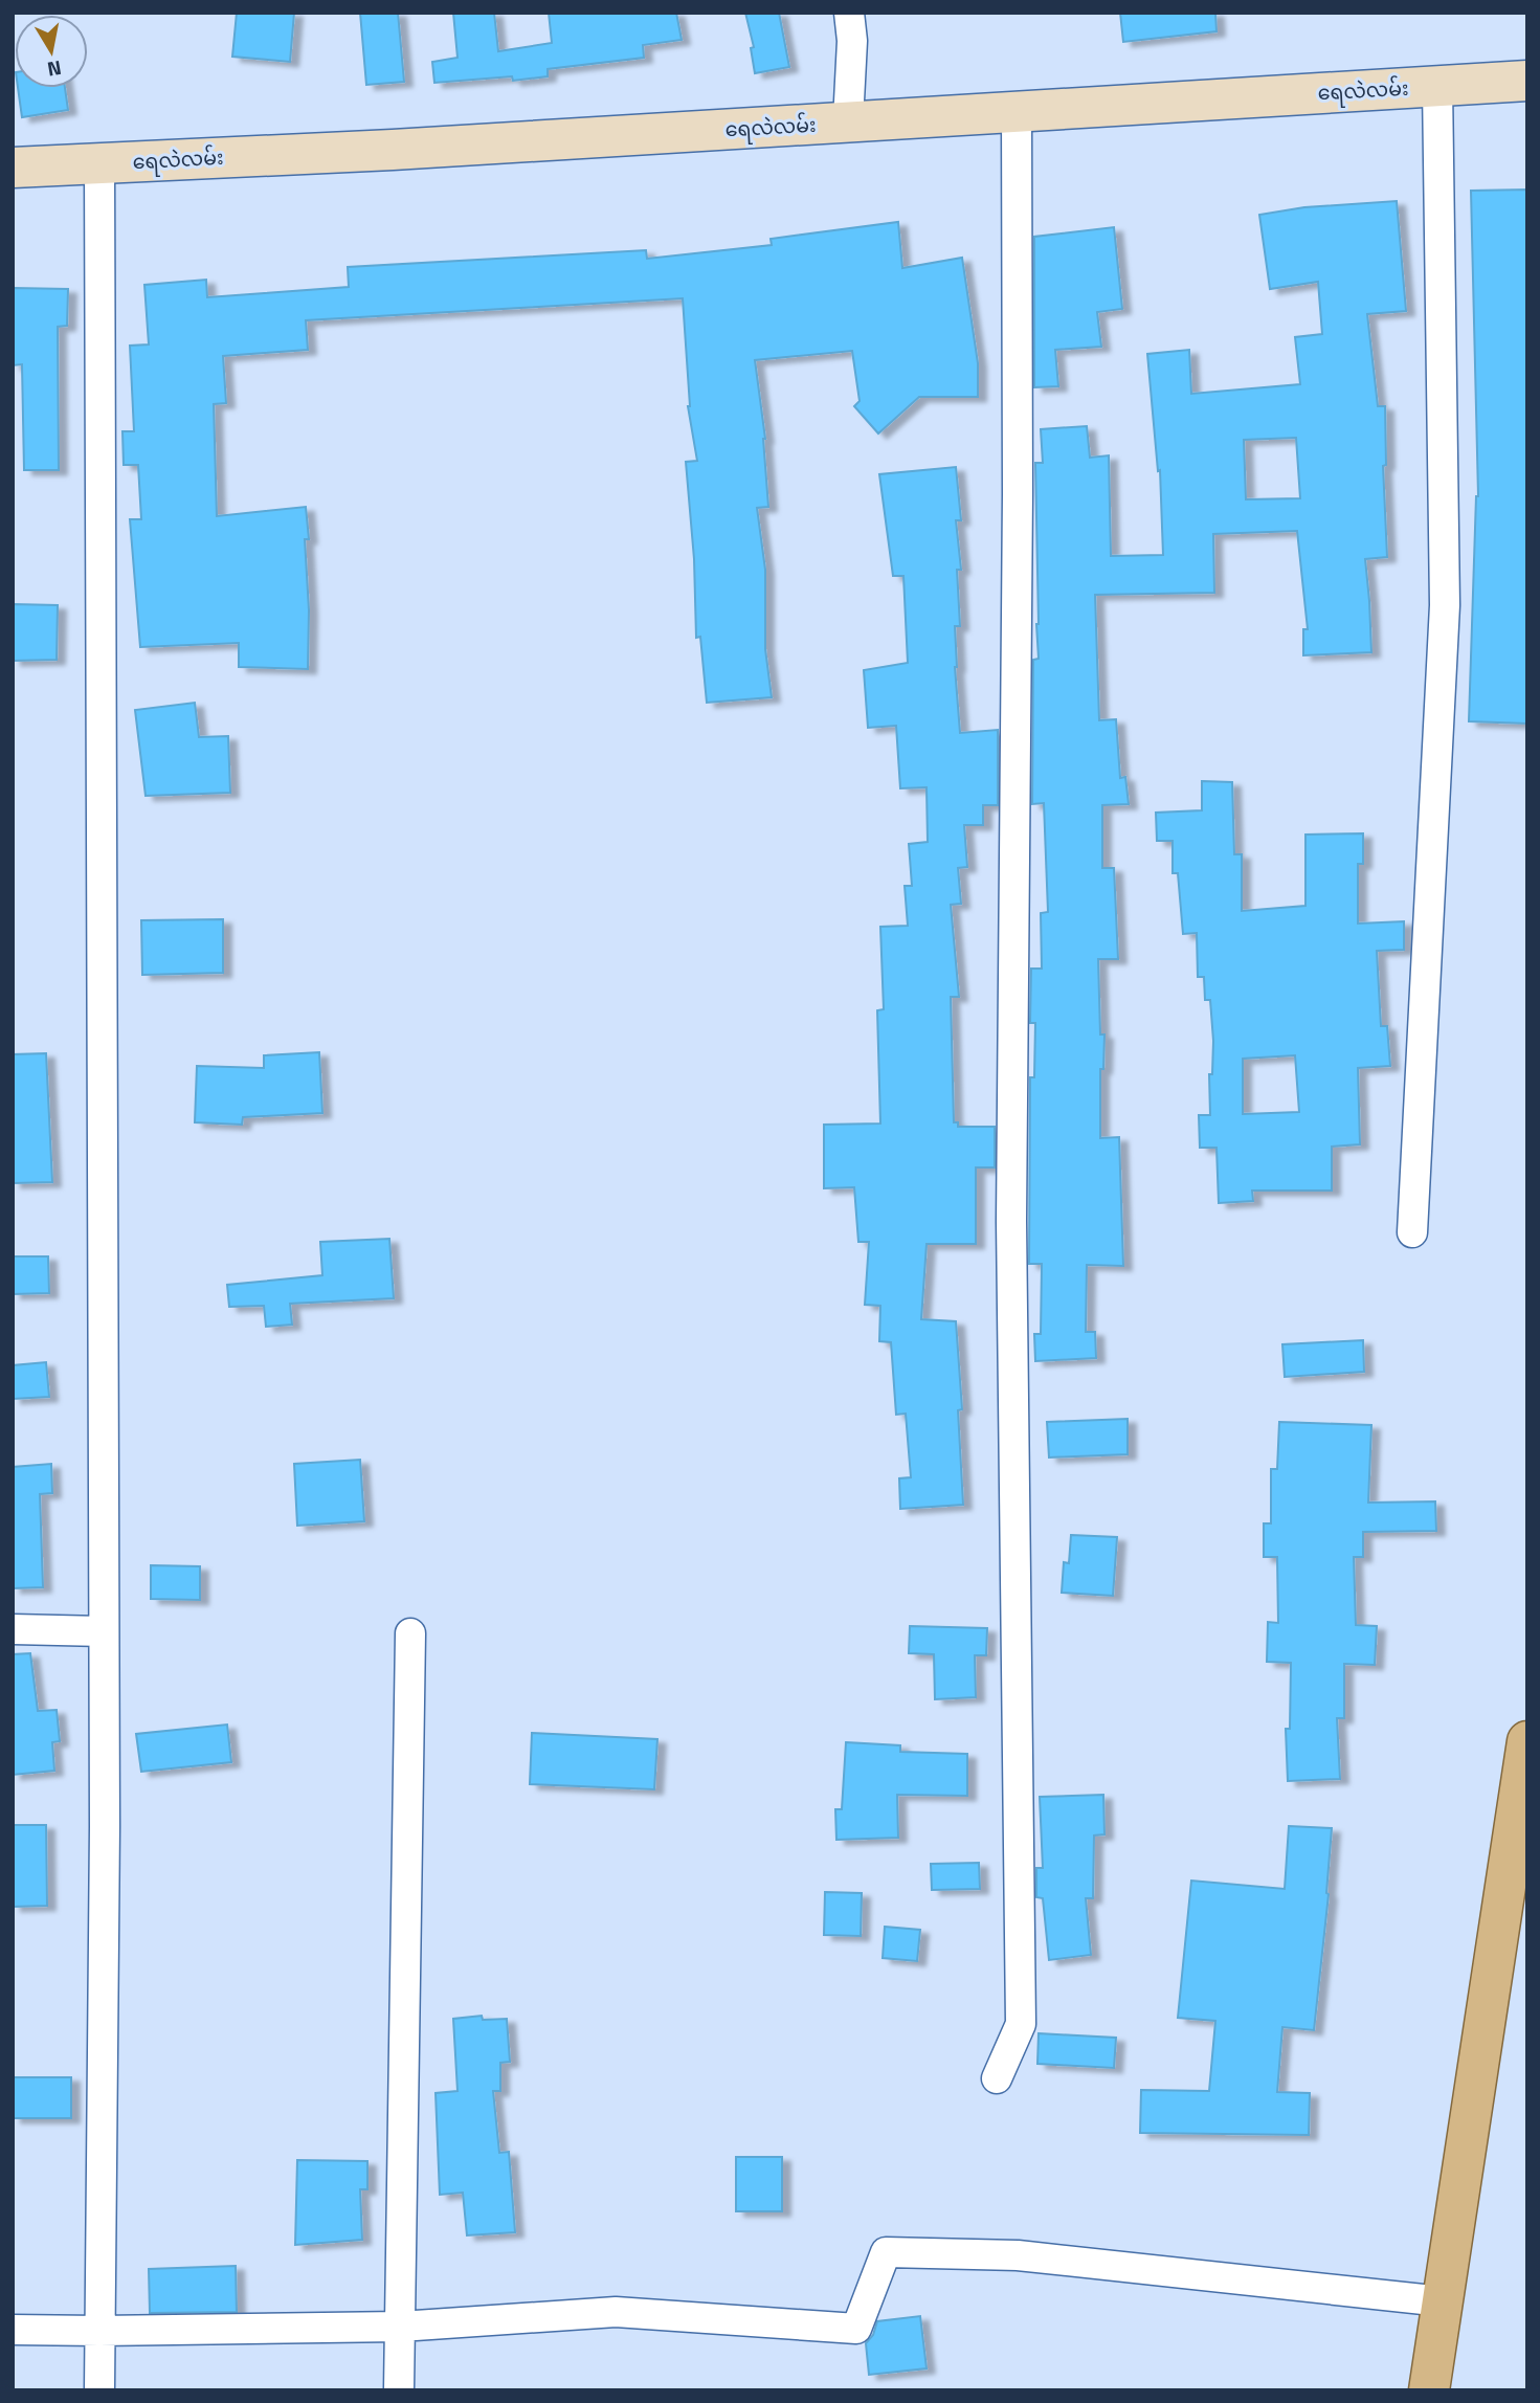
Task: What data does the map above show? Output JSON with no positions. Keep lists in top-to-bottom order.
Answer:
{
  "streets": {
    "main road": ["ရေလဲလမ်း"]
  },
  "north": "bottom"
}
